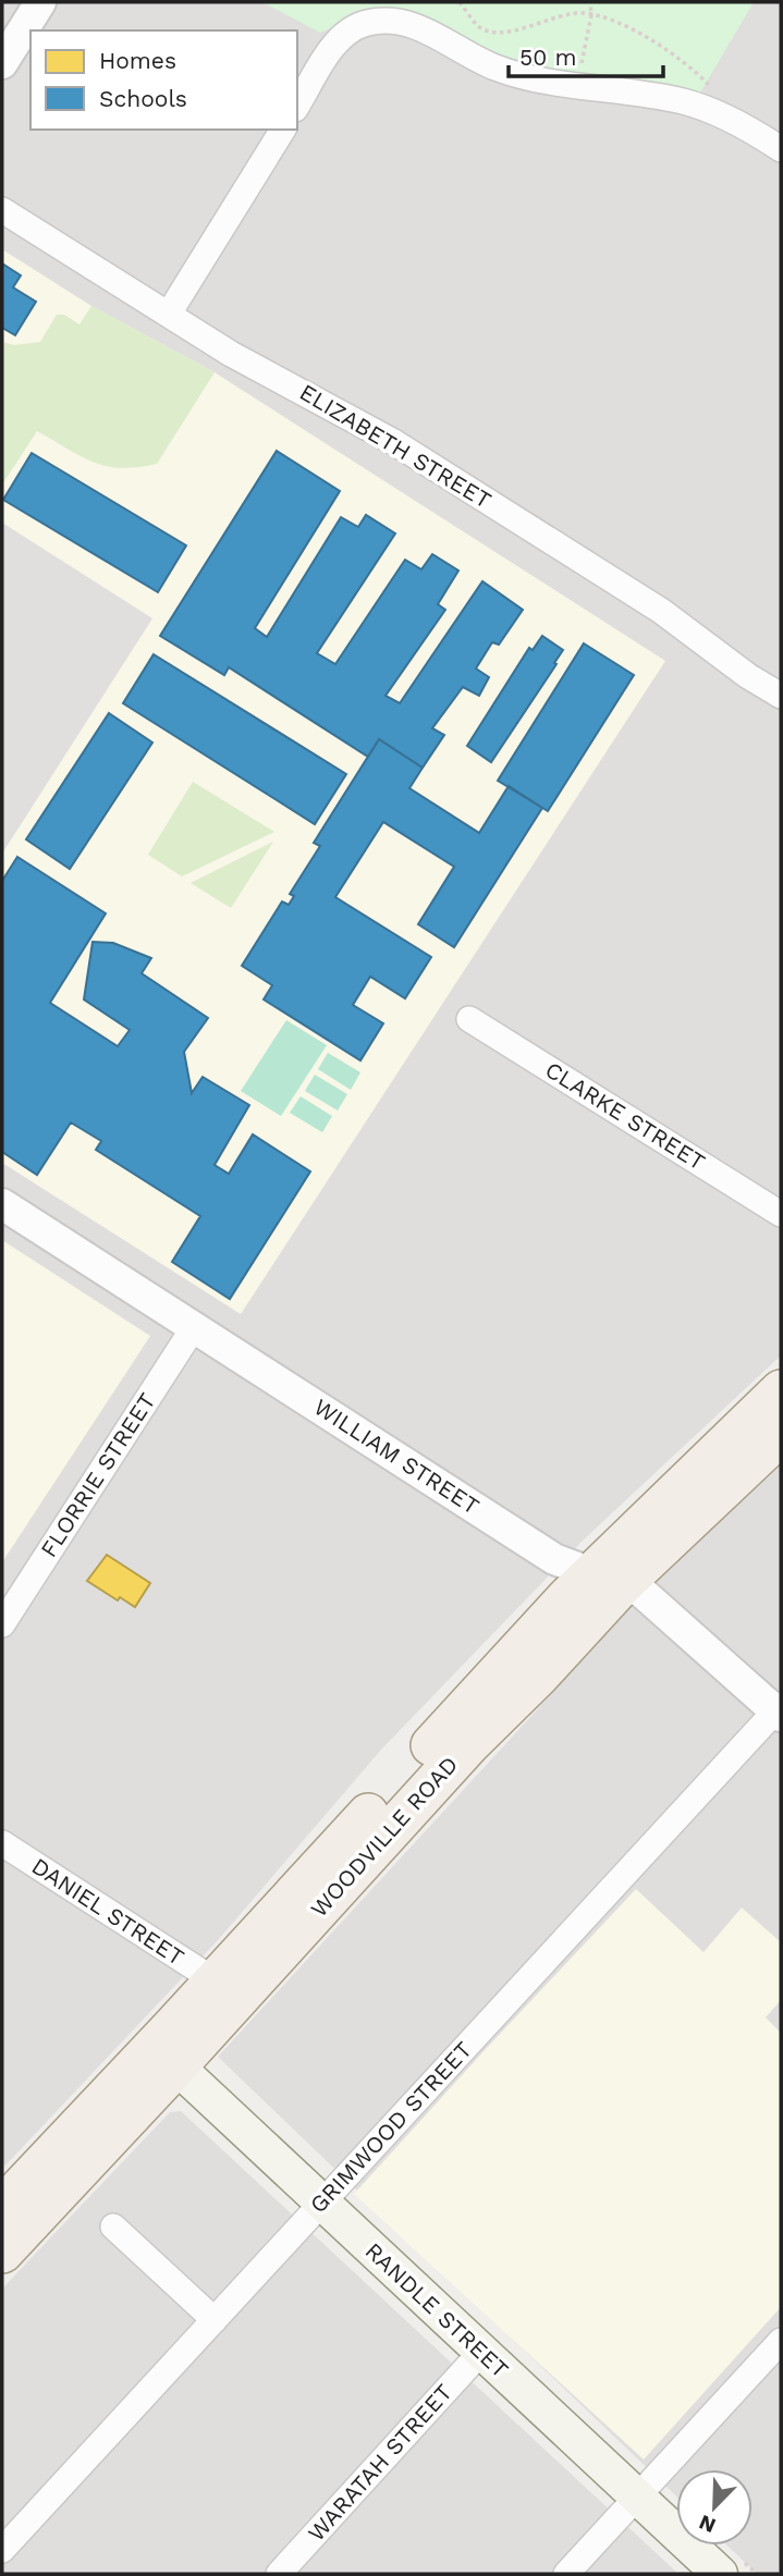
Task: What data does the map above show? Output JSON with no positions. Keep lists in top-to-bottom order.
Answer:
{
  "streets": {
    "main road": ["WOODVILLE ROAD", "RANDLE STREET"],
    "street": [
      "ELIZABETH STREET",
      "CLARKE STREET",
      "WILLIAM STREET",
      "FLORRIE STREET",
      "DANIEL STREET",
      "GRIMWOOD STREET",
      "WARATAH STREET"
    ]
  },
  "crossings": [
    ["WILLIAM STREET", "FLORRIE STREET"],
    ["WILLIAM STREET", "WOODVILLE ROAD"],
    ["WILLIAM STREET", "GRIMWOOD STREET"],
    ["WOODVILLE ROAD", "DANIEL STREET"],
    ["WOODVILLE ROAD", "RANDLE STREET"],
    ["GRIMWOOD STREET", "RANDLE STREET"],
    ["RANDLE STREET", "WARATAH STREET"]
  ],
  "legend": ["Homes", "Schools"],
  "scale_bar": "50 m",
  "north": "bottom left"
}
